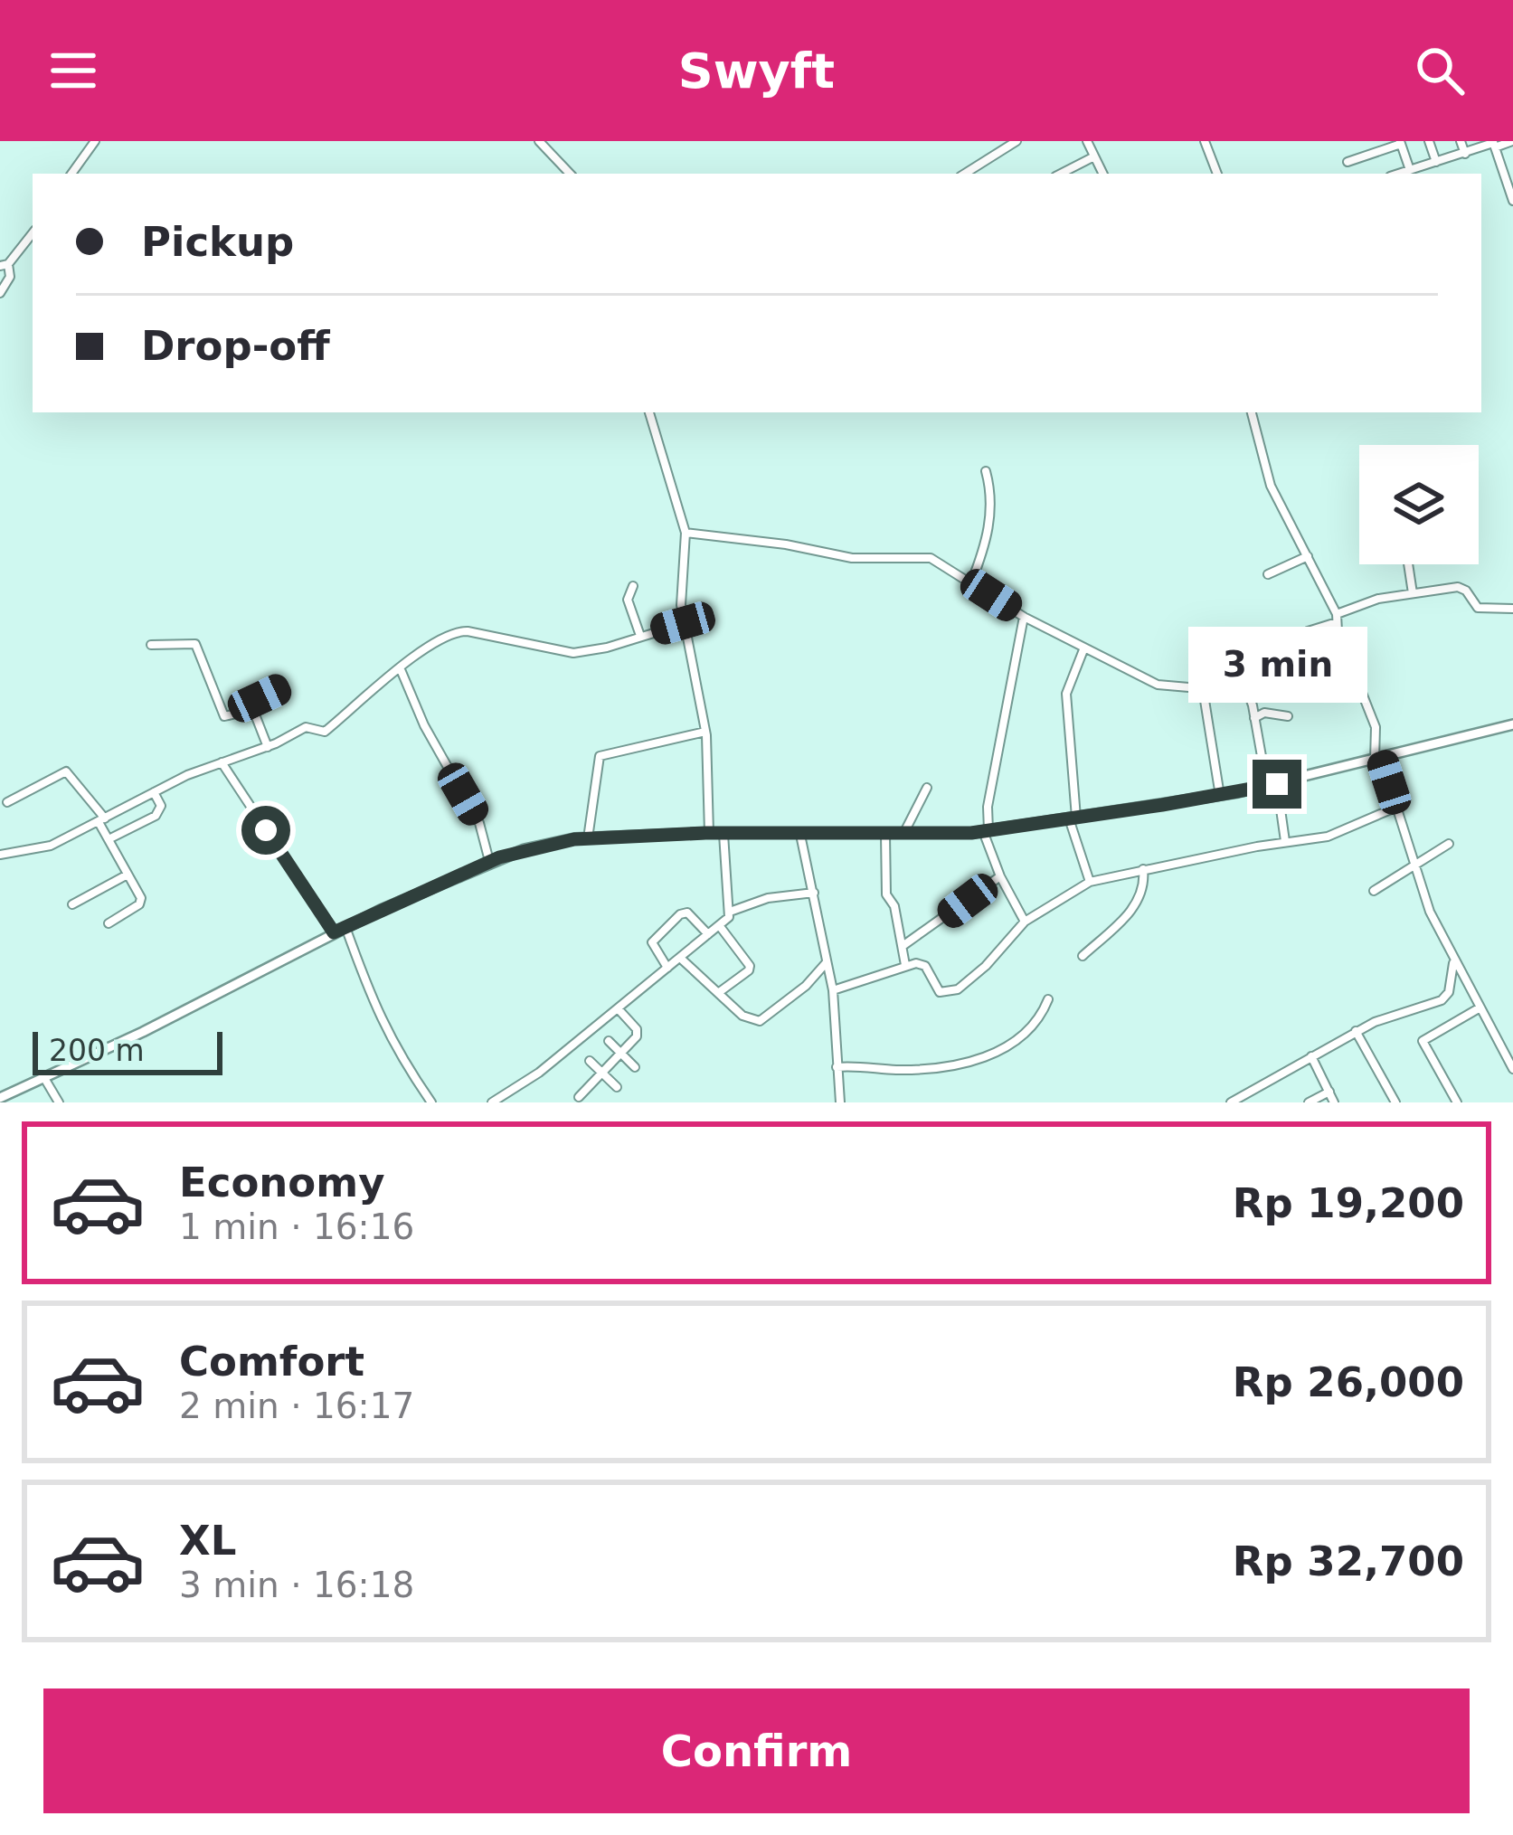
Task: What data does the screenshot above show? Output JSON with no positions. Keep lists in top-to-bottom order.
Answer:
{
  "scale_bar": "200 m",
  "page": {
    "header": "Swyft",
    "banner": ["Pickup", "Drop-off"],
    "bubble": "3 min",
    "scale": "200 m",
    "list": [
      {
        "name": "Economy",
        "note": "1 min · 16:16",
        "value": "Rp 19,200"
      },
      {
        "name": "Comfort",
        "note": "2 min · 16:17",
        "value": "Rp 26,000"
      },
      {
        "name": "XL",
        "note": "3 min · 16:18",
        "value": "Rp 32,700"
      }
    ],
    "buttons": "Confirm"
  }
}
